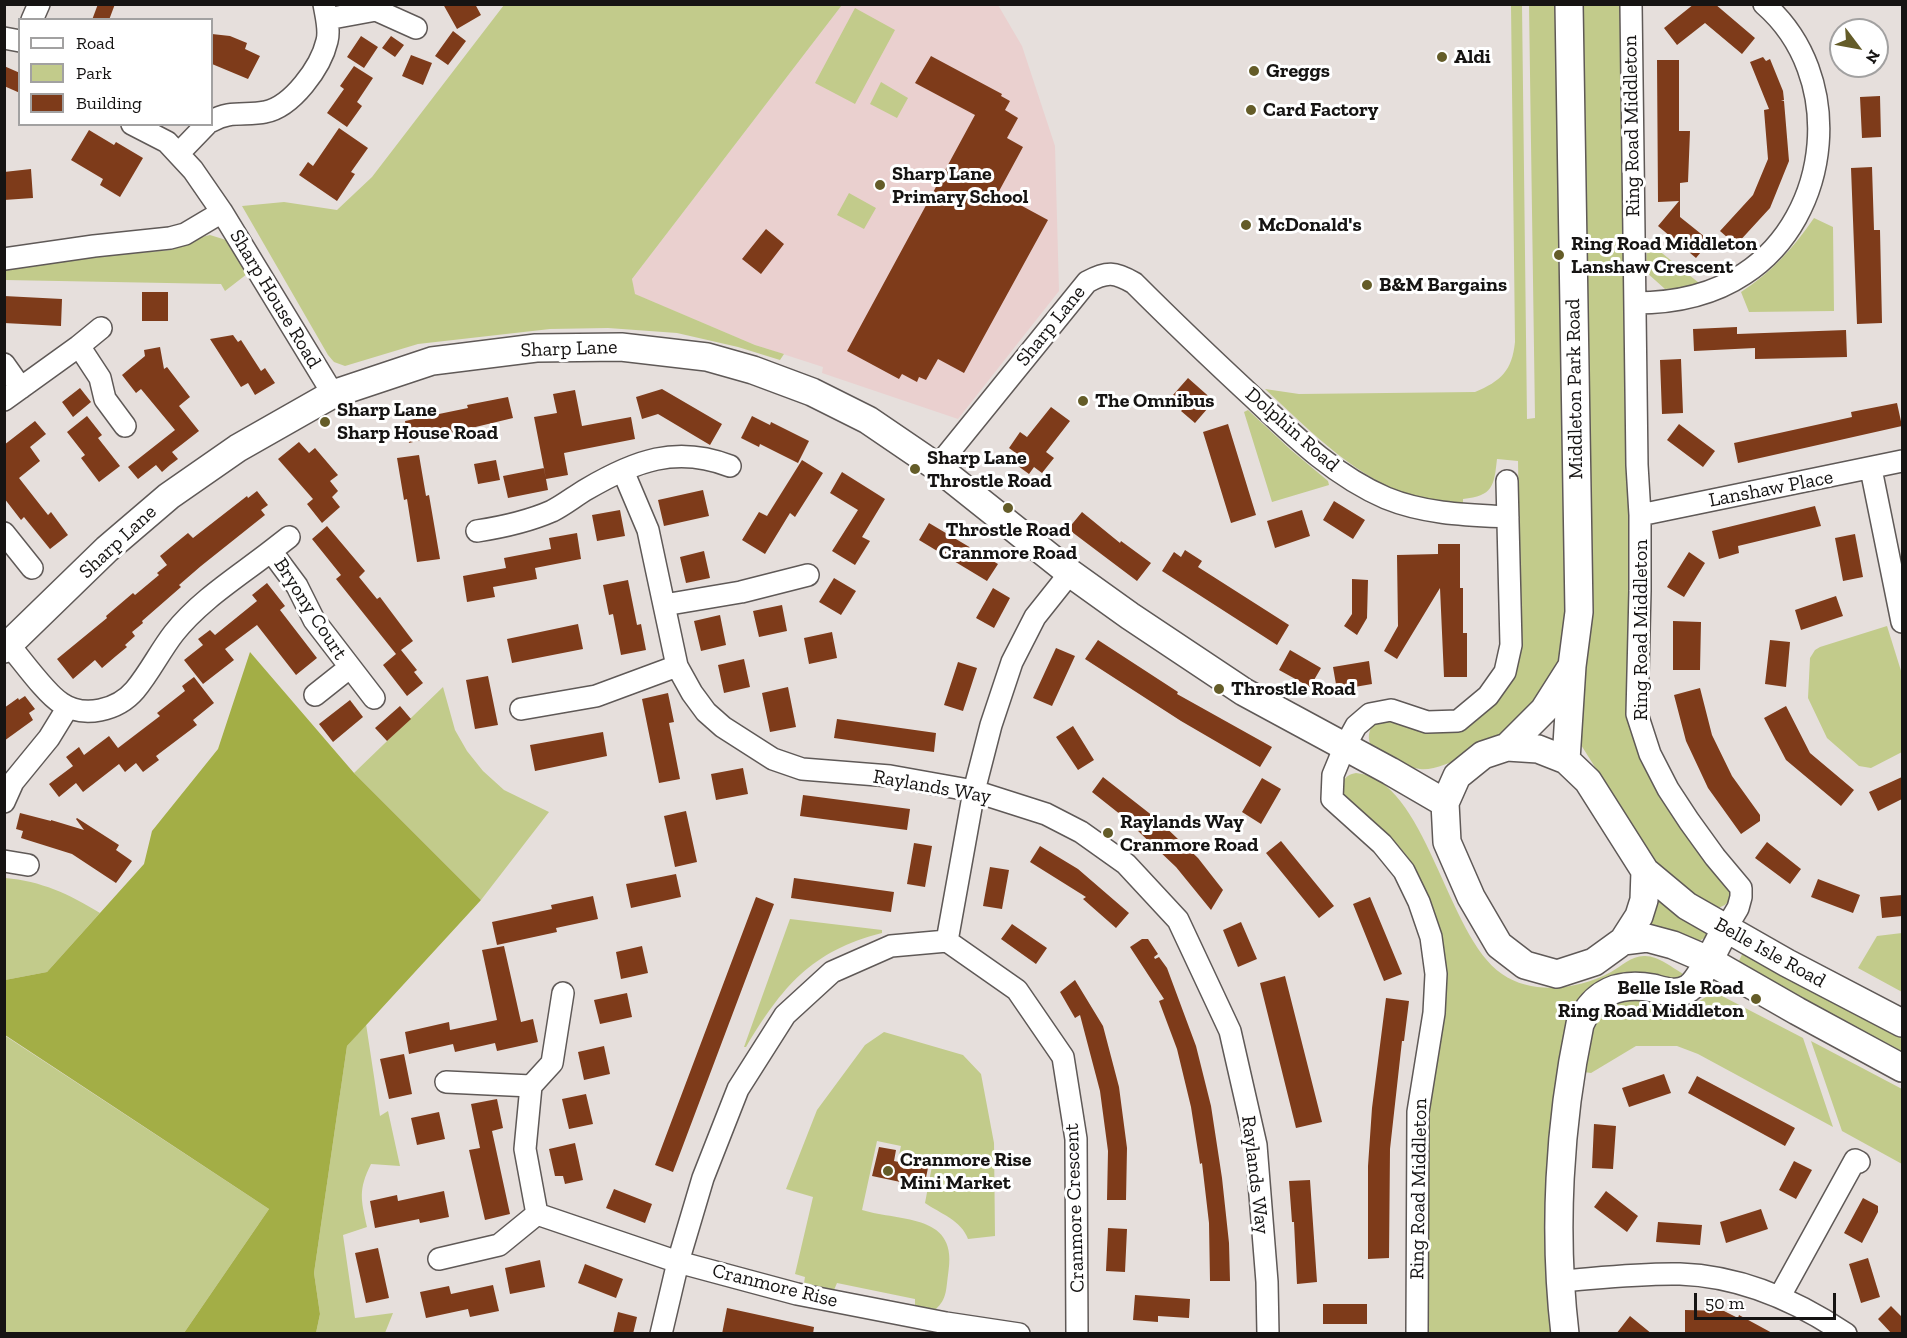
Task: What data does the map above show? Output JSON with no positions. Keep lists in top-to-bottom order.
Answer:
{
  "streets": {
    "street": [
      "Ring Road Middleton",
      "Sharp House Road",
      "Sharp Lane",
      "Middleton Park Road",
      "Dolphin Road",
      "Lanshaw Place",
      "Bryony Court",
      "Raylands Way",
      "Belle Isle Road",
      "Cranmore Crescent",
      "Cranmore Rise"
    ]
  },
  "crossings": [
    ["Ring Road Middleton", "Dolphin Road"],
    ["Ring Road Middleton", "Lanshaw Place"],
    ["Ring Road Middleton", "Belle Isle Road"],
    ["Sharp House Road", "Sharp Lane"],
    ["Sharp Lane", "Dolphin Road"],
    ["Middleton Park Road", "Belle Isle Road"]
  ],
  "places": [
    "Aldi",
    "Greggs",
    "Card Factory",
    "Sharp Lane Primary School",
    "McDonald's",
    "Ring Road Middleton Lanshaw Crescent",
    "B&M Bargains",
    "The Omnibus",
    "Sharp Lane Sharp House Road",
    "Sharp Lane Throstle Road",
    "Throstle Road Cranmore Road",
    "Throstle Road",
    "Raylands Way Cranmore Road",
    "Belle Isle Road Ring Road Middleton",
    "Cranmore Rise Mini Market"
  ],
  "legend": ["Road", "Park", "Building"],
  "scale_bar": "50 m",
  "north": "bottom right"
}
